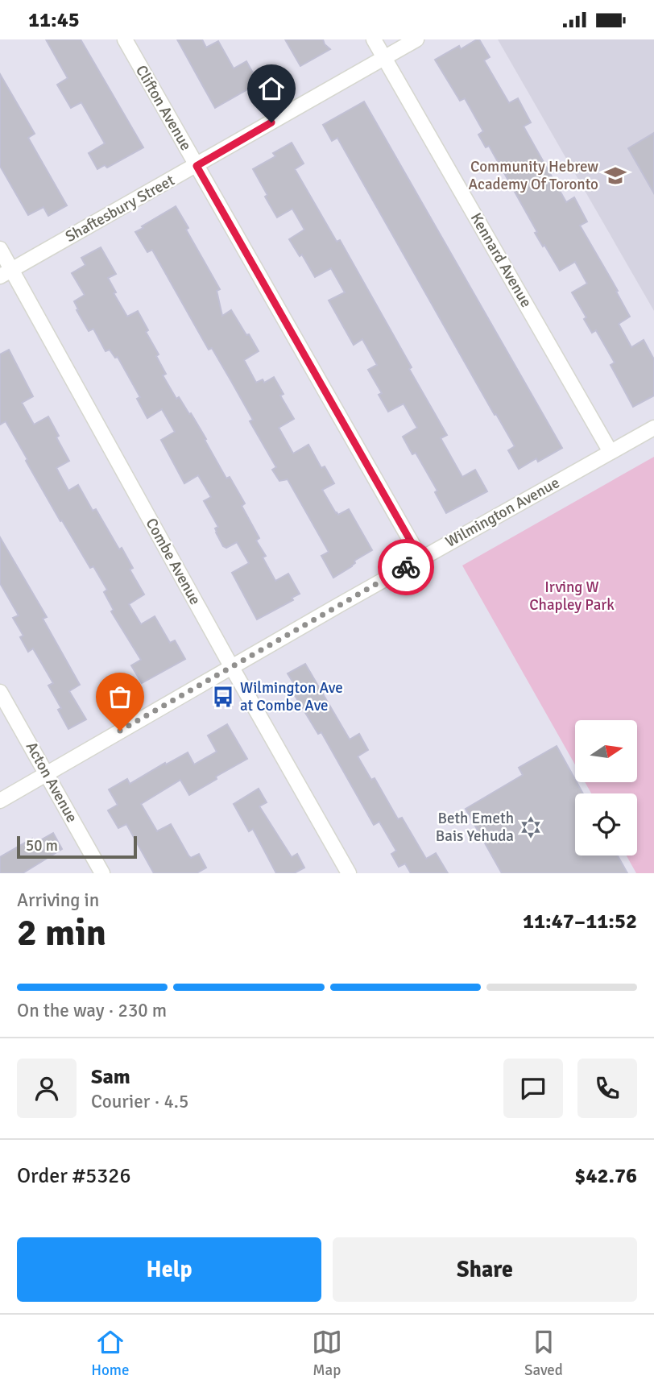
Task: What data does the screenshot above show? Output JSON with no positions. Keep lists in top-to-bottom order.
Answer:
{
  "streets": {
    "street": [
      "Clifton Avenue",
      "Shaftesbury Street",
      "Kennard Avenue",
      "Wilmington Avenue",
      "Combe Avenue",
      "Acton Avenue"
    ]
  },
  "crossings": [
    ["Clifton Avenue", "Shaftesbury Street"],
    ["Clifton Avenue", "Wilmington Avenue"],
    ["Shaftesbury Street", "Kennard Avenue"],
    ["Shaftesbury Street", "Combe Avenue"],
    ["Kennard Avenue", "Wilmington Avenue"],
    ["Wilmington Avenue", "Combe Avenue"],
    ["Wilmington Avenue", "Acton Avenue"]
  ],
  "parks": ["Irving W Chapley Park"],
  "places": {
    "school or university": ["Community Hebrew Academy Of Toronto"],
    "bus stop": ["Wilmington Ave at Combe Ave"],
    "synagogue": ["Beth Emeth Bais Yehuda"]
  },
  "scale_bar": "50 m",
  "north": "right",
  "page": {
    "status": "11:45",
    "scale": "50 m",
    "heading": ["2 min", "Arriving in", "11:47–11:52"],
    "panel": [
      "Sam",
      "Courier · 4.5",
      "Order #5326",
      "$42.76"
    ],
    "bar": "On the way · 230 m",
    "buttons": ["Help", "Share"],
    "tabs": ["Home", "Map", "Saved"]
  }
}
